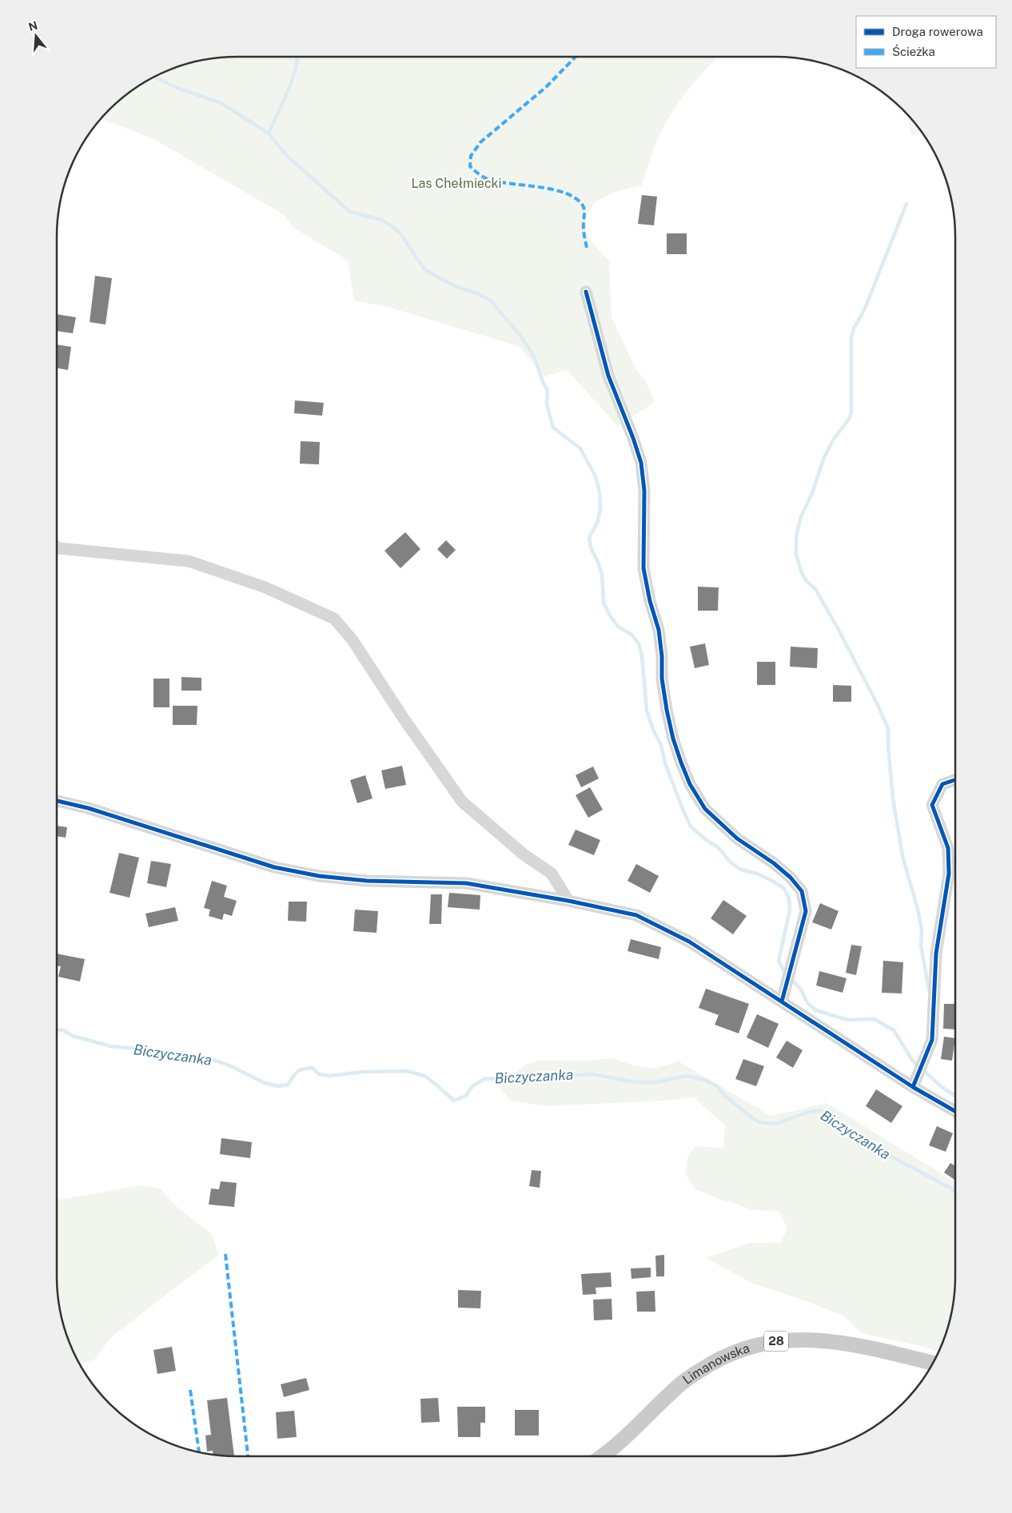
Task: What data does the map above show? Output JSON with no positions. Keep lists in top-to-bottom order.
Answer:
{
  "streets": {
    "main road": ["28", "Limanowska"]
  },
  "water": ["Biczyczanka"],
  "parks": ["Las Chełmiecki"],
  "legend": ["Droga rowerowa", "Ścieżka"],
  "north": "top"
}
